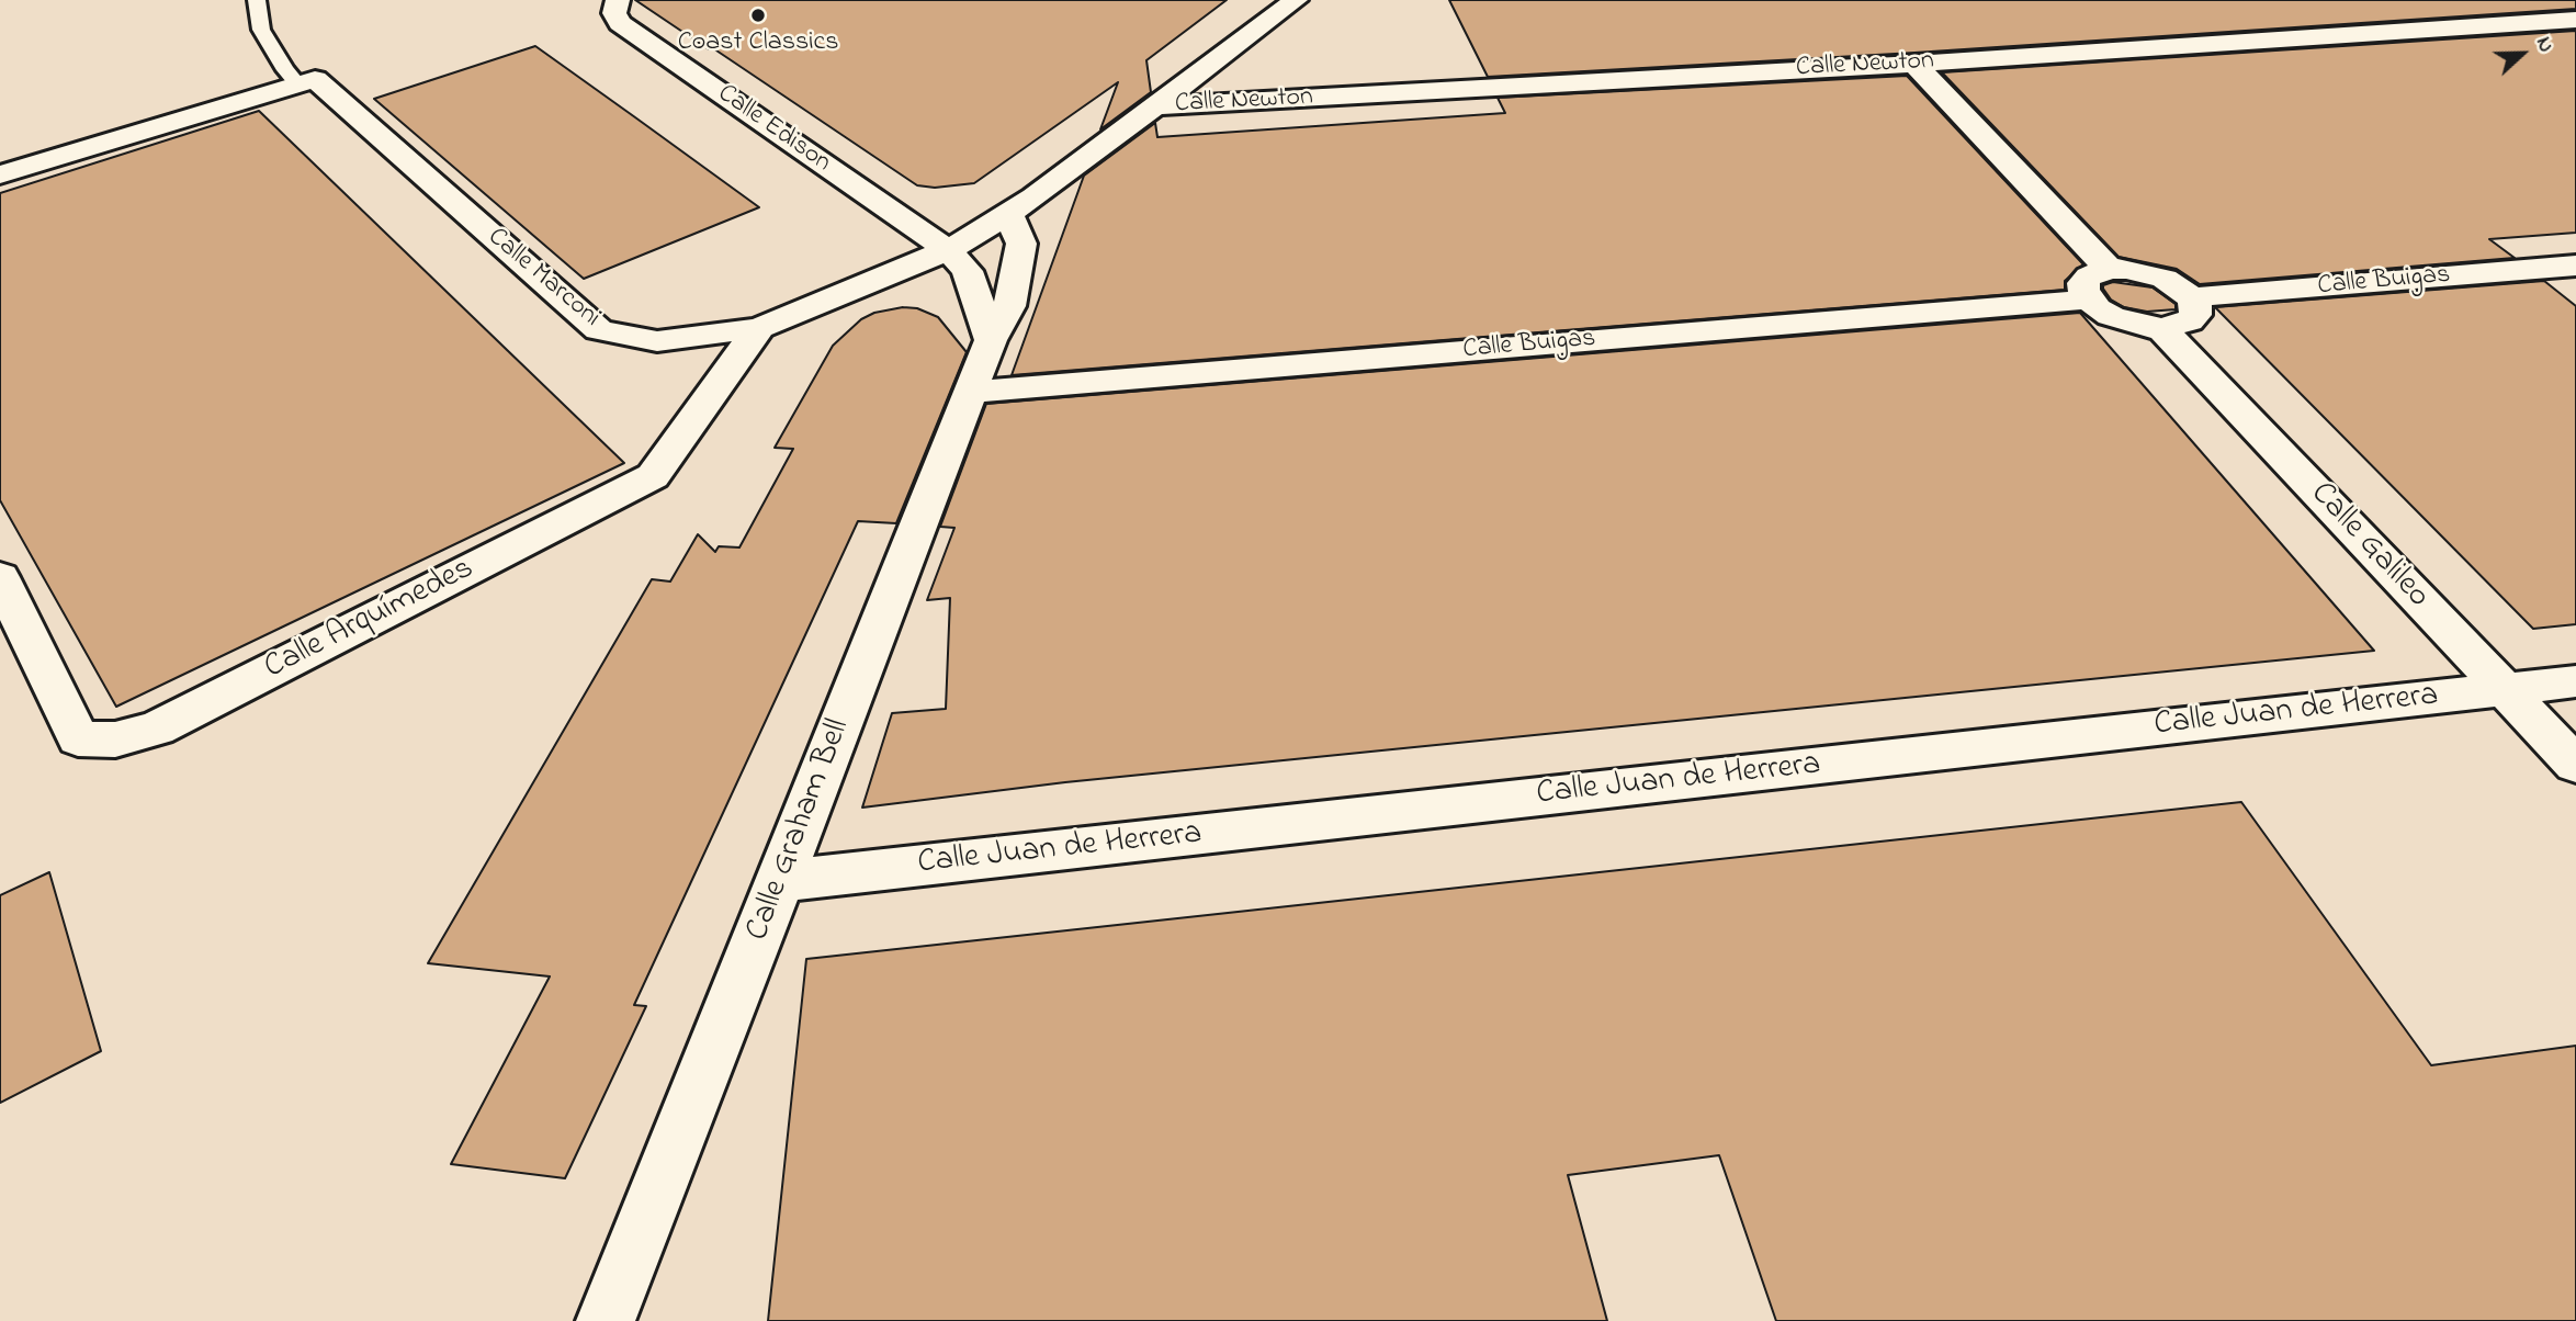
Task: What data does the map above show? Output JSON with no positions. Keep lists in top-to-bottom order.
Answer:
{
  "streets": {
    "street": [
      "Calle Newton",
      "Calle Edison",
      "Calle Marconi",
      "Calle Buigas",
      "Calle Galileo",
      "Calle Arquímedes",
      "Calle Juan de Herrera",
      "Calle Graham Bell"
    ]
  },
  "crossings": [
    ["Calle Edison", "Calle Marconi"],
    ["Calle Marconi", "Calle Arquímedes"],
    ["Calle Buigas", "Calle Graham Bell"],
    ["Calle Galileo", "Calle Juan de Herrera"],
    ["Calle Juan de Herrera", "Calle Graham Bell"]
  ],
  "places": ["Coast Classics"],
  "north": "right"
}
